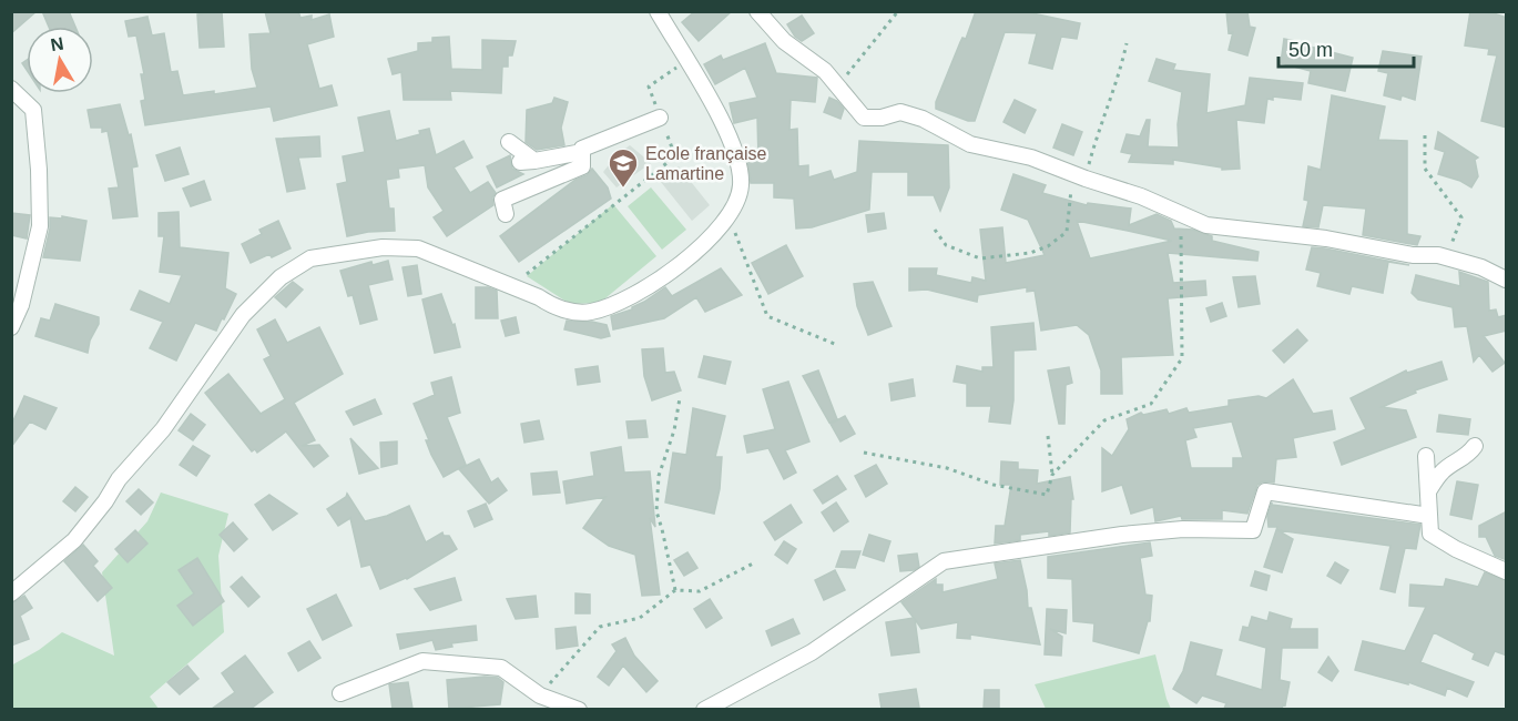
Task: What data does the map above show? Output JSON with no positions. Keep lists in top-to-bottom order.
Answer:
{
  "places": {
    "school or university": ["Ecole française Lamartine"]
  },
  "scale_bar": "50 m",
  "north": "top"
}
